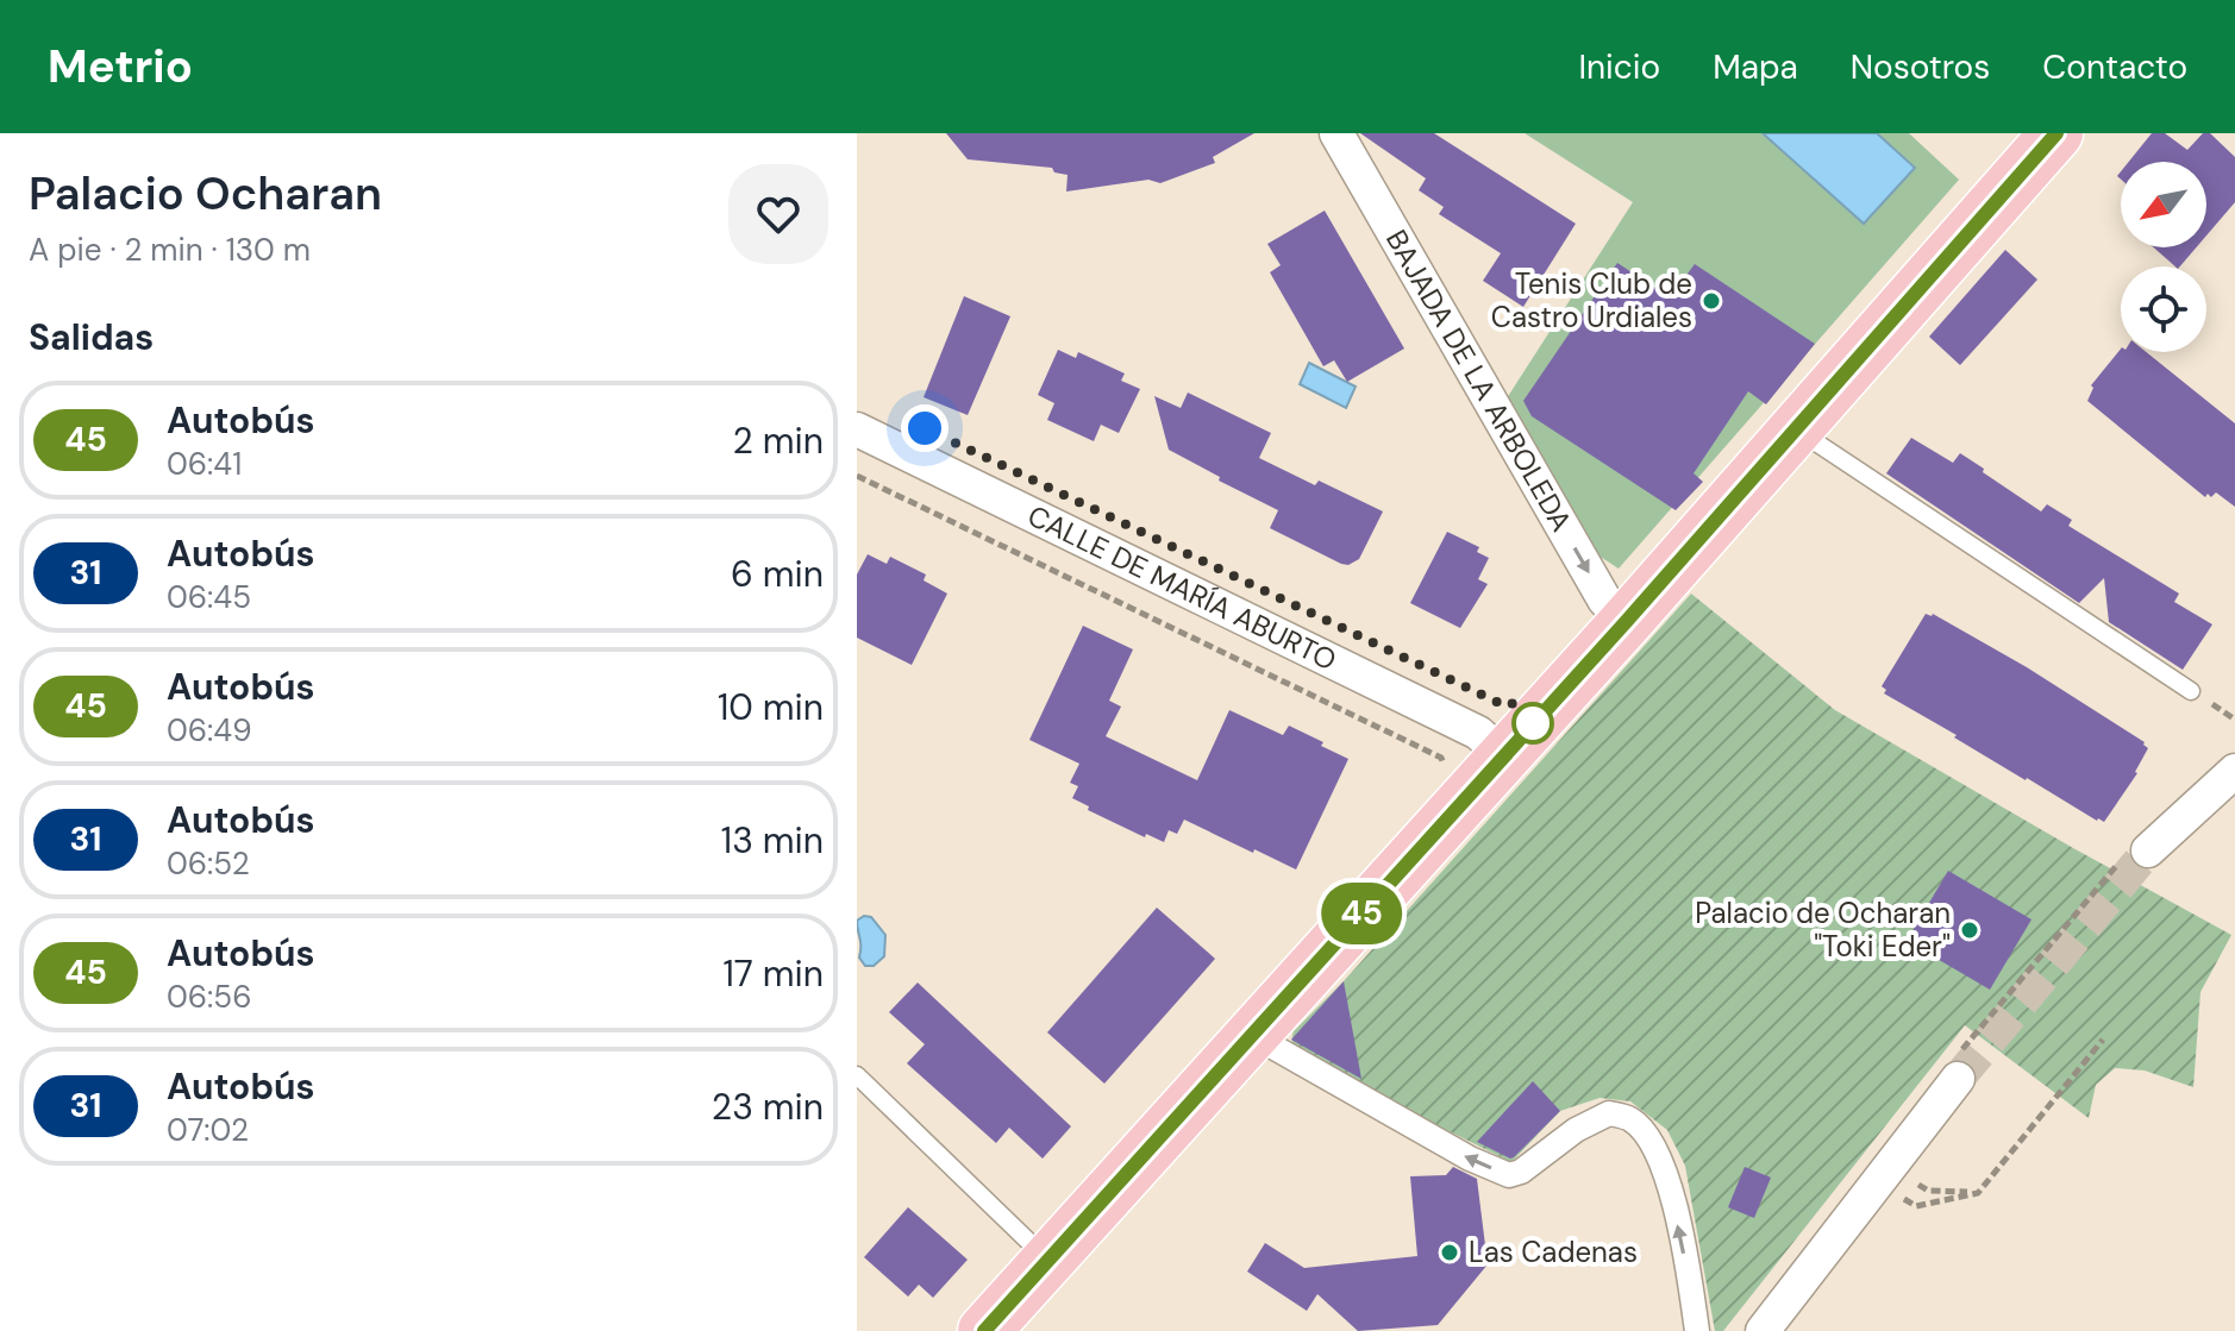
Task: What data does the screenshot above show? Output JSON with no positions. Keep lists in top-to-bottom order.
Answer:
{
  "streets": {
    "street": ["BAJADA DE LA ARBOLEDA", "CALLE DE MARÍA ABURTO"]
  },
  "one_way": ["BAJADA DE LA ARBOLEDA"],
  "places": ["Tenis Club de Castro Urdiales", "Palacio de Ocharan \"Toki Eder\"", "Las Cadenas"],
  "lines": ["bus line 45"],
  "north": "bottom left",
  "page": {
    "header": "Metrio",
    "nav": [
      "Inicio",
      "Mapa",
      "Nosotros",
      "Contacto"
    ],
    "heading": [
      ["Palacio Ocharan", "A pie · 2 min · 130 m"],
      "Salidas"
    ],
    "on_map": "45",
    "list": [
      {
        "mark": "45",
        "name": "Autobús",
        "note": "06:41",
        "value": "2 min"
      },
      {
        "mark": "31",
        "name": "Autobús",
        "note": "06:45",
        "value": "6 min"
      },
      {
        "mark": "45",
        "name": "Autobús",
        "note": "06:49",
        "value": "10 min"
      },
      {
        "mark": "31",
        "name": "Autobús",
        "note": "06:52",
        "value": "13 min"
      },
      {
        "mark": "45",
        "name": "Autobús",
        "note": "06:56",
        "value": "17 min"
      },
      {
        "mark": "31",
        "name": "Autobús",
        "note": "07:02",
        "value": "23 min"
      }
    ]
  }
}
